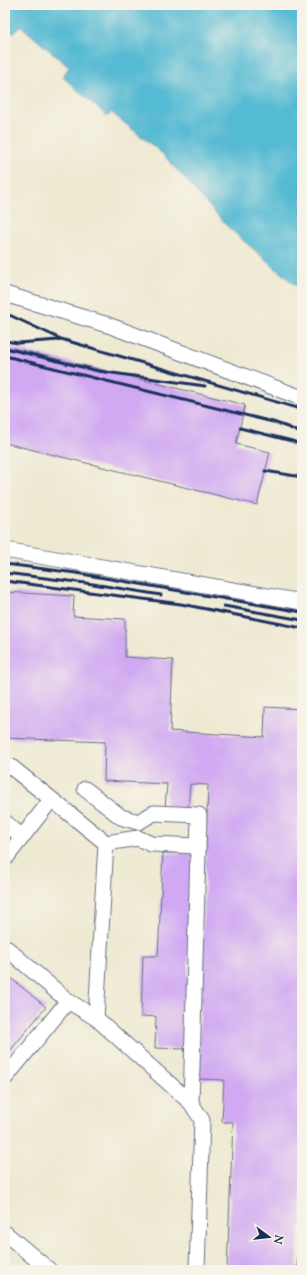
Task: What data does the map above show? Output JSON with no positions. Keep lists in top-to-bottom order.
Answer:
{
  "north": "right"
}
